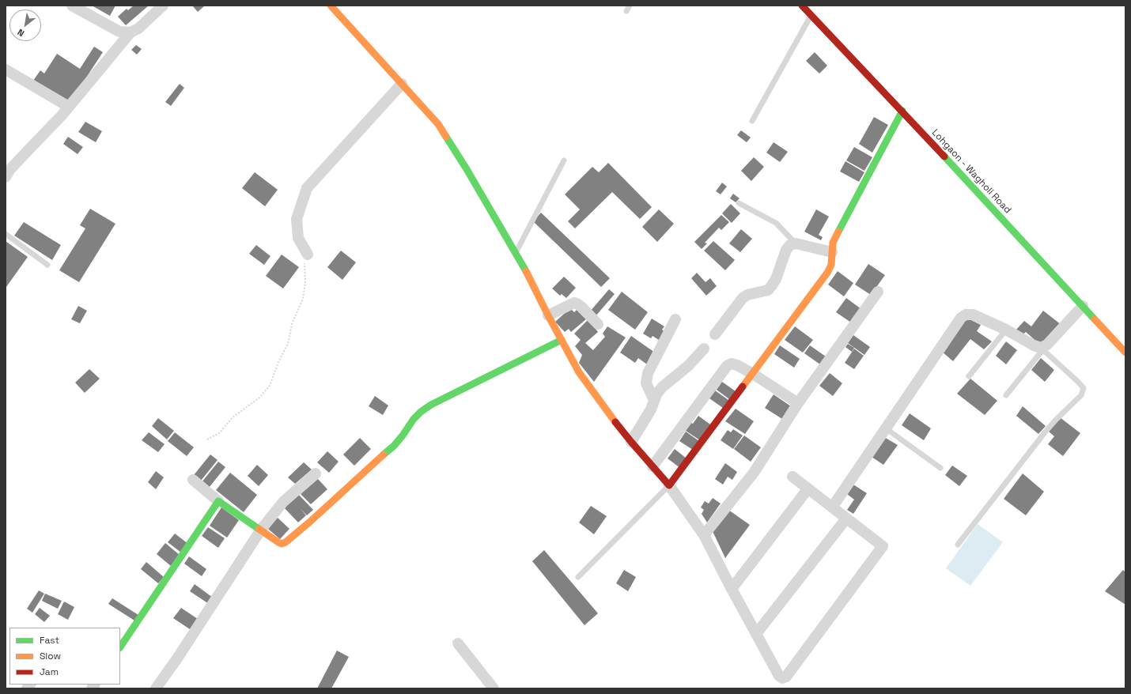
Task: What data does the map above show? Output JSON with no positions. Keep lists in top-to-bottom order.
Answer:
{
  "streets": {
    "street": ["Lohgaon - Wagholi Road"]
  },
  "legend": ["Fast", "Slow", "Jam"],
  "north": "bottom left"
}
